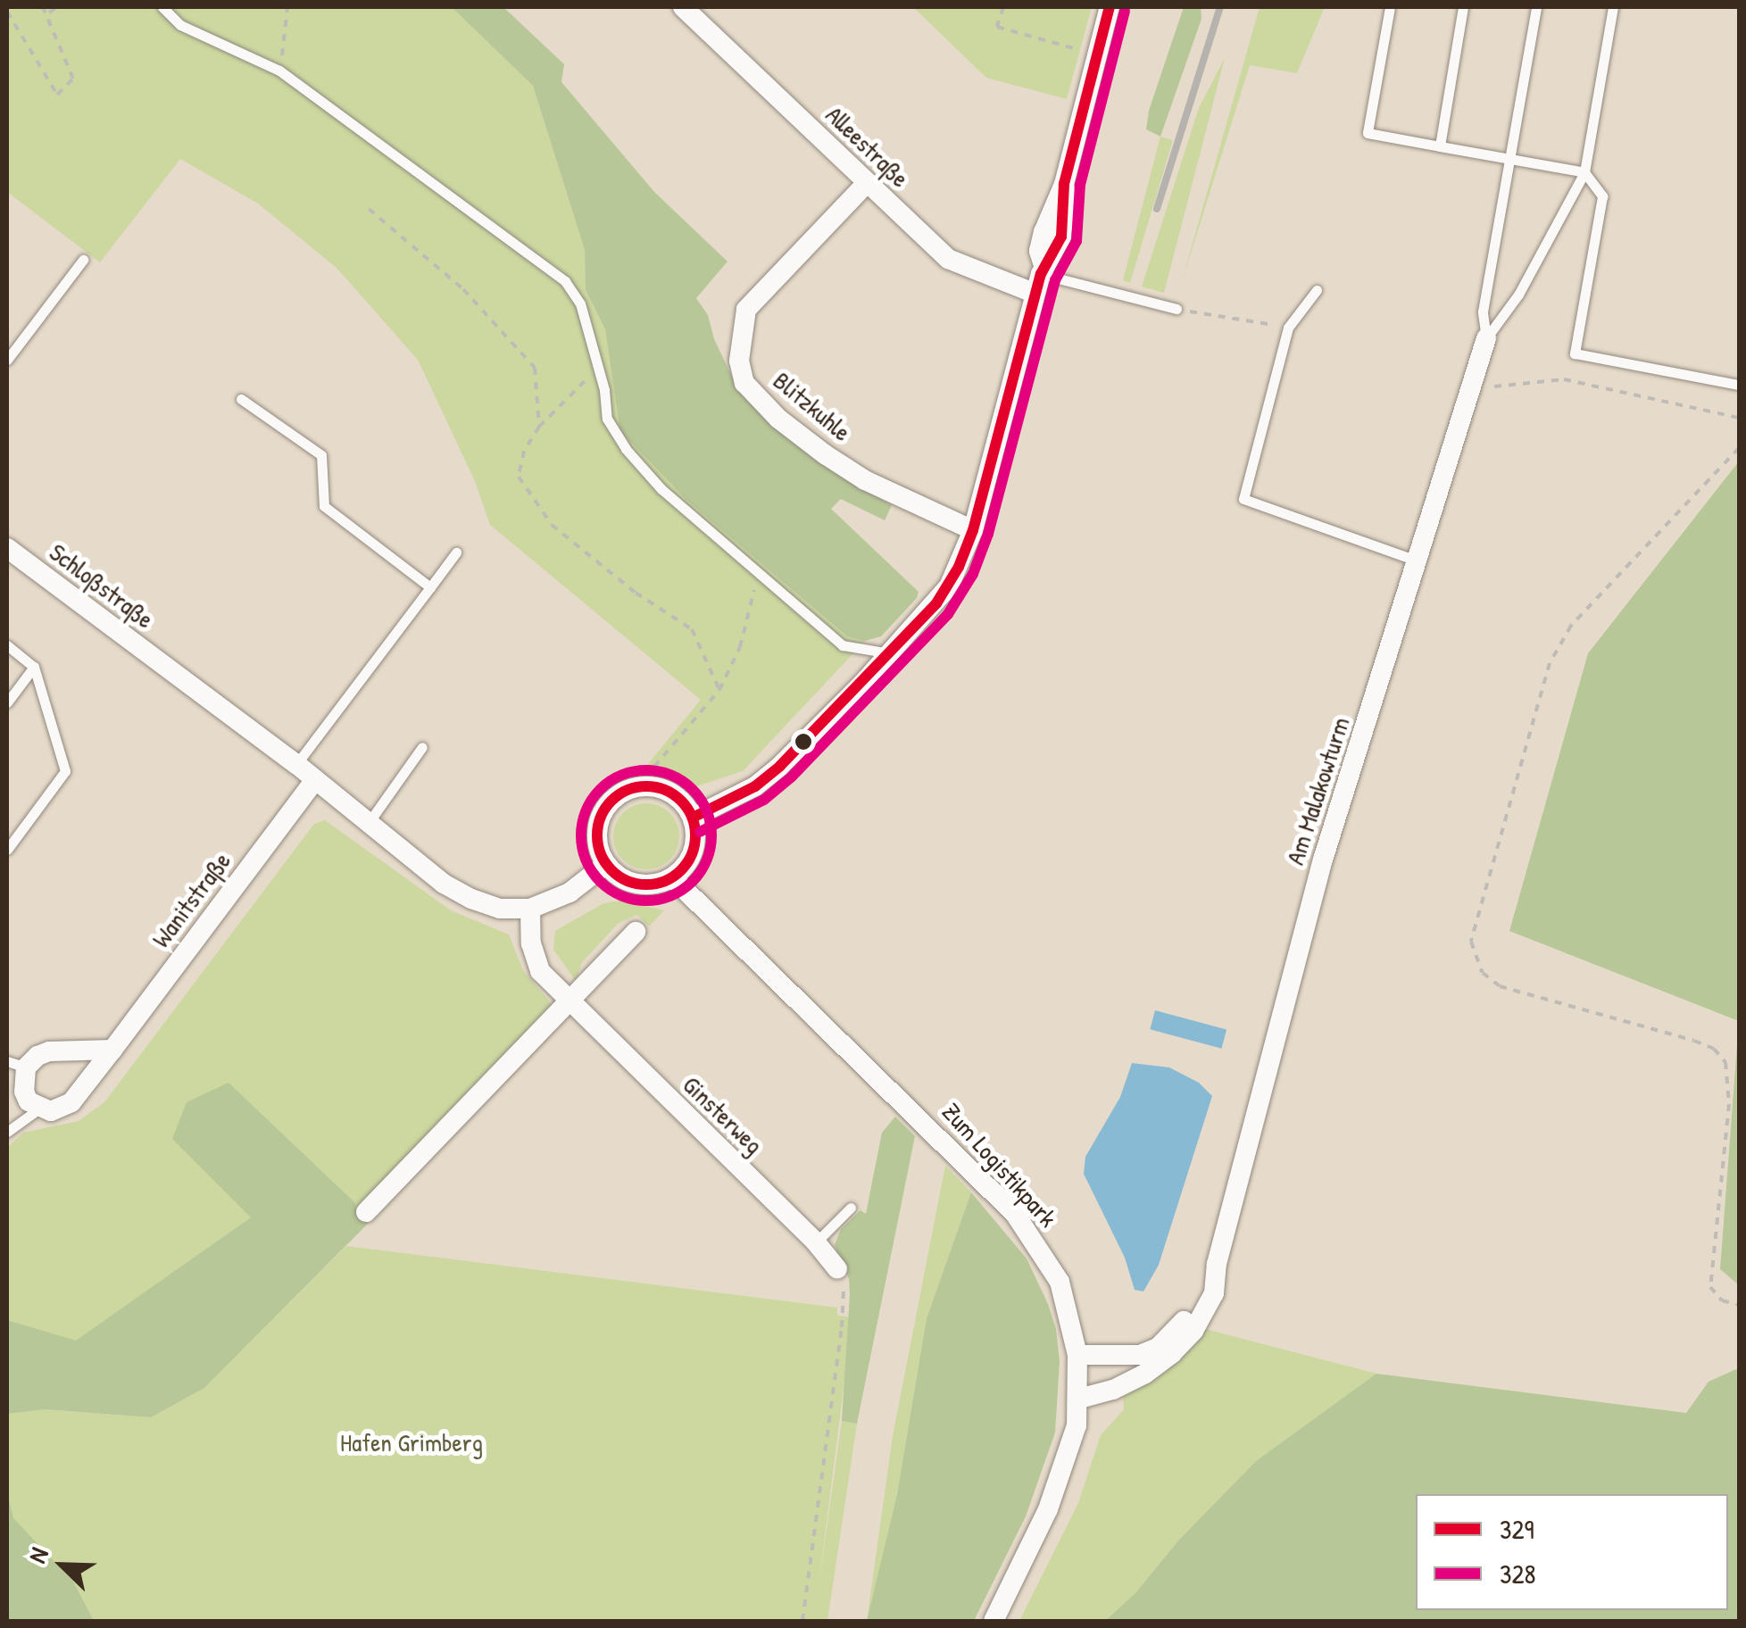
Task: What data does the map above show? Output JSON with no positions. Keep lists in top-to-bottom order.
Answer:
{
  "streets": {
    "street": [
      "Alleestraße",
      "Blitzkuhle",
      "Schloßstraße",
      "Am Malakowturm",
      "Wanitstraße",
      "Ginsterweg",
      "Zum Logistikpark"
    ]
  },
  "crossings": [
    ["Alleestraße", "Blitzkuhle"],
    ["Schloßstraße", "Wanitstraße"],
    ["Schloßstraße", "Ginsterweg"],
    ["Schloßstraße", "Zum Logistikpark"],
    ["Am Malakowturm", "Zum Logistikpark"]
  ],
  "parks": ["Hafen Grimberg"],
  "lines": ["transit line 329", "transit line 328"],
  "legend": ["329", "328"],
  "north": "top left"
}
